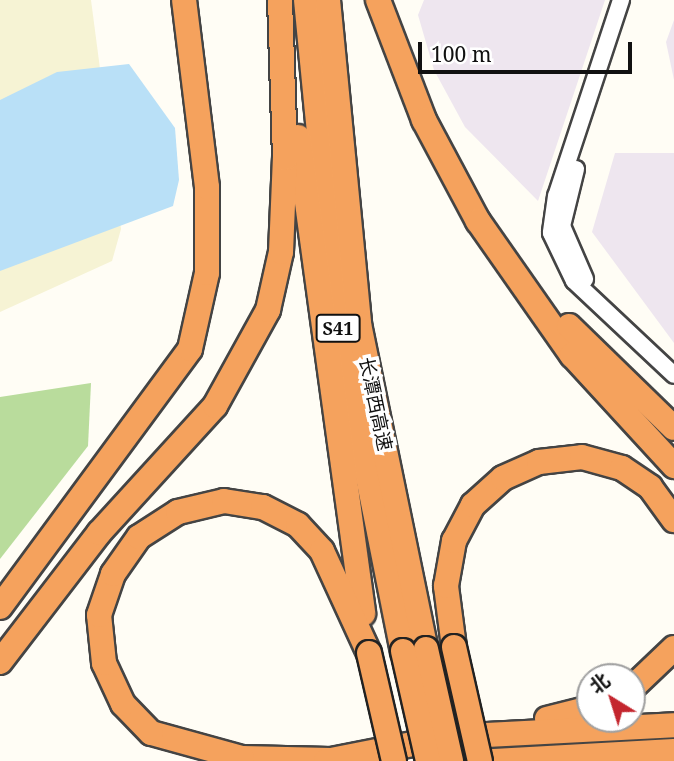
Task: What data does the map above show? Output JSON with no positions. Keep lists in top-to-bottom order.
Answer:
{
  "streets": {
    "highway": ["S41", "长潭西高速"]
  },
  "scale_bar": "100 m",
  "north": "top left"
}
